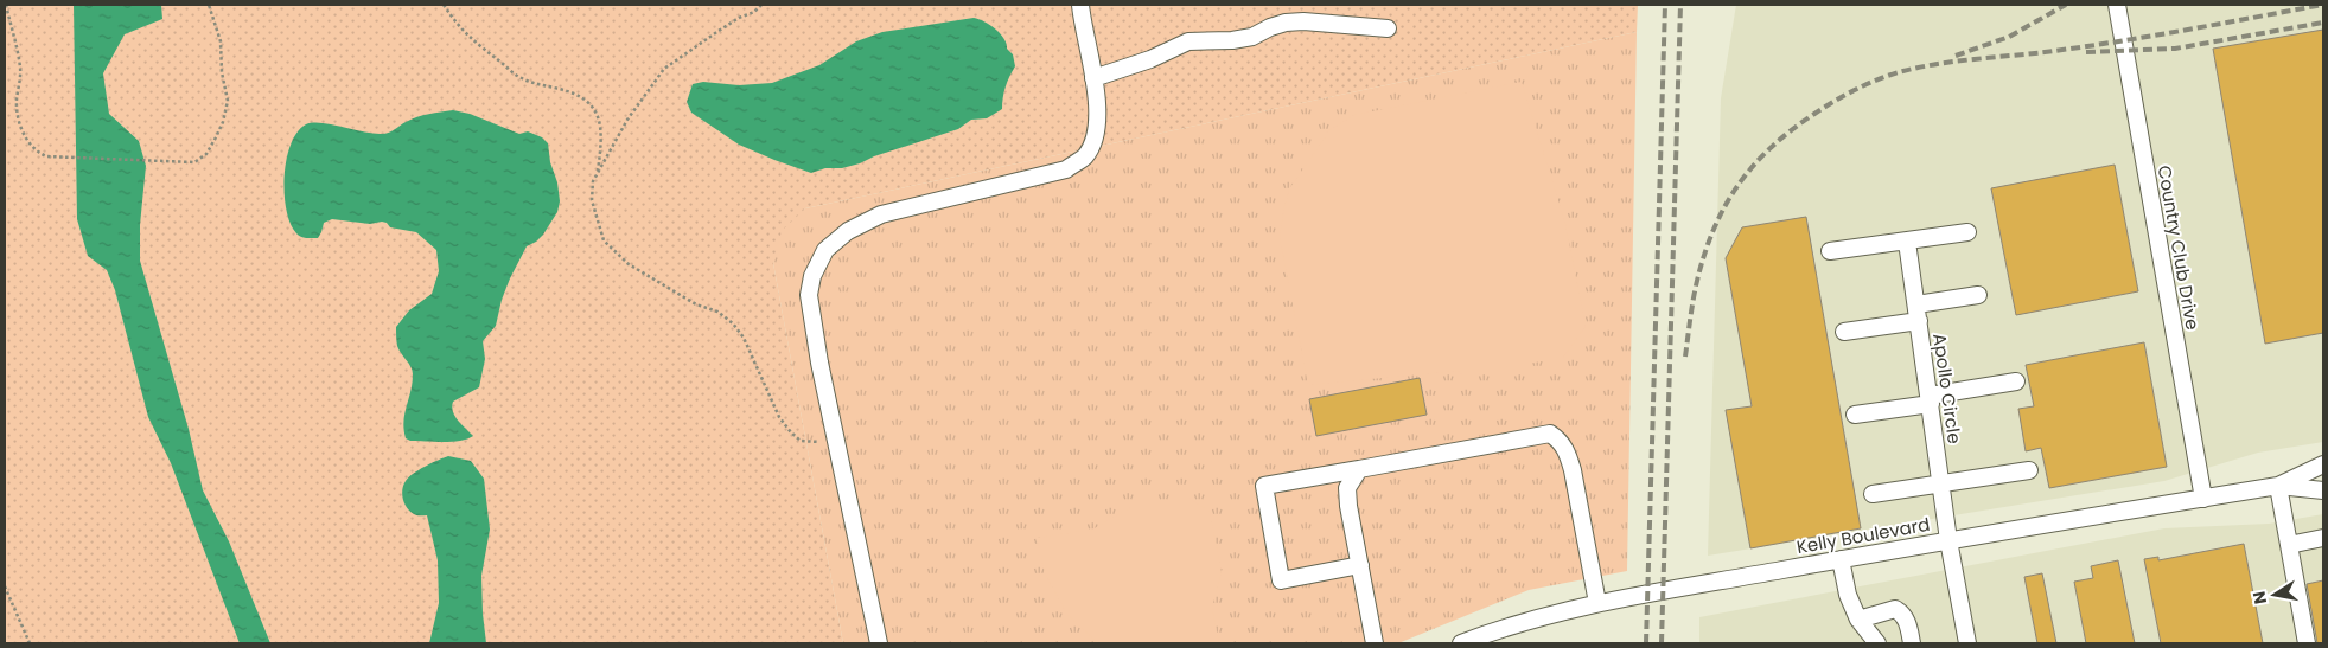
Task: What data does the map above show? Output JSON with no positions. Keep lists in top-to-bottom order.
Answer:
{
  "streets": {
    "street": ["Country Club Drive", "Apollo Circle", "Kelly Boulevard"]
  },
  "crossings": [
    ["Country Club Drive", "Kelly Boulevard"],
    ["Apollo Circle", "Kelly Boulevard"]
  ],
  "north": "left"
}
